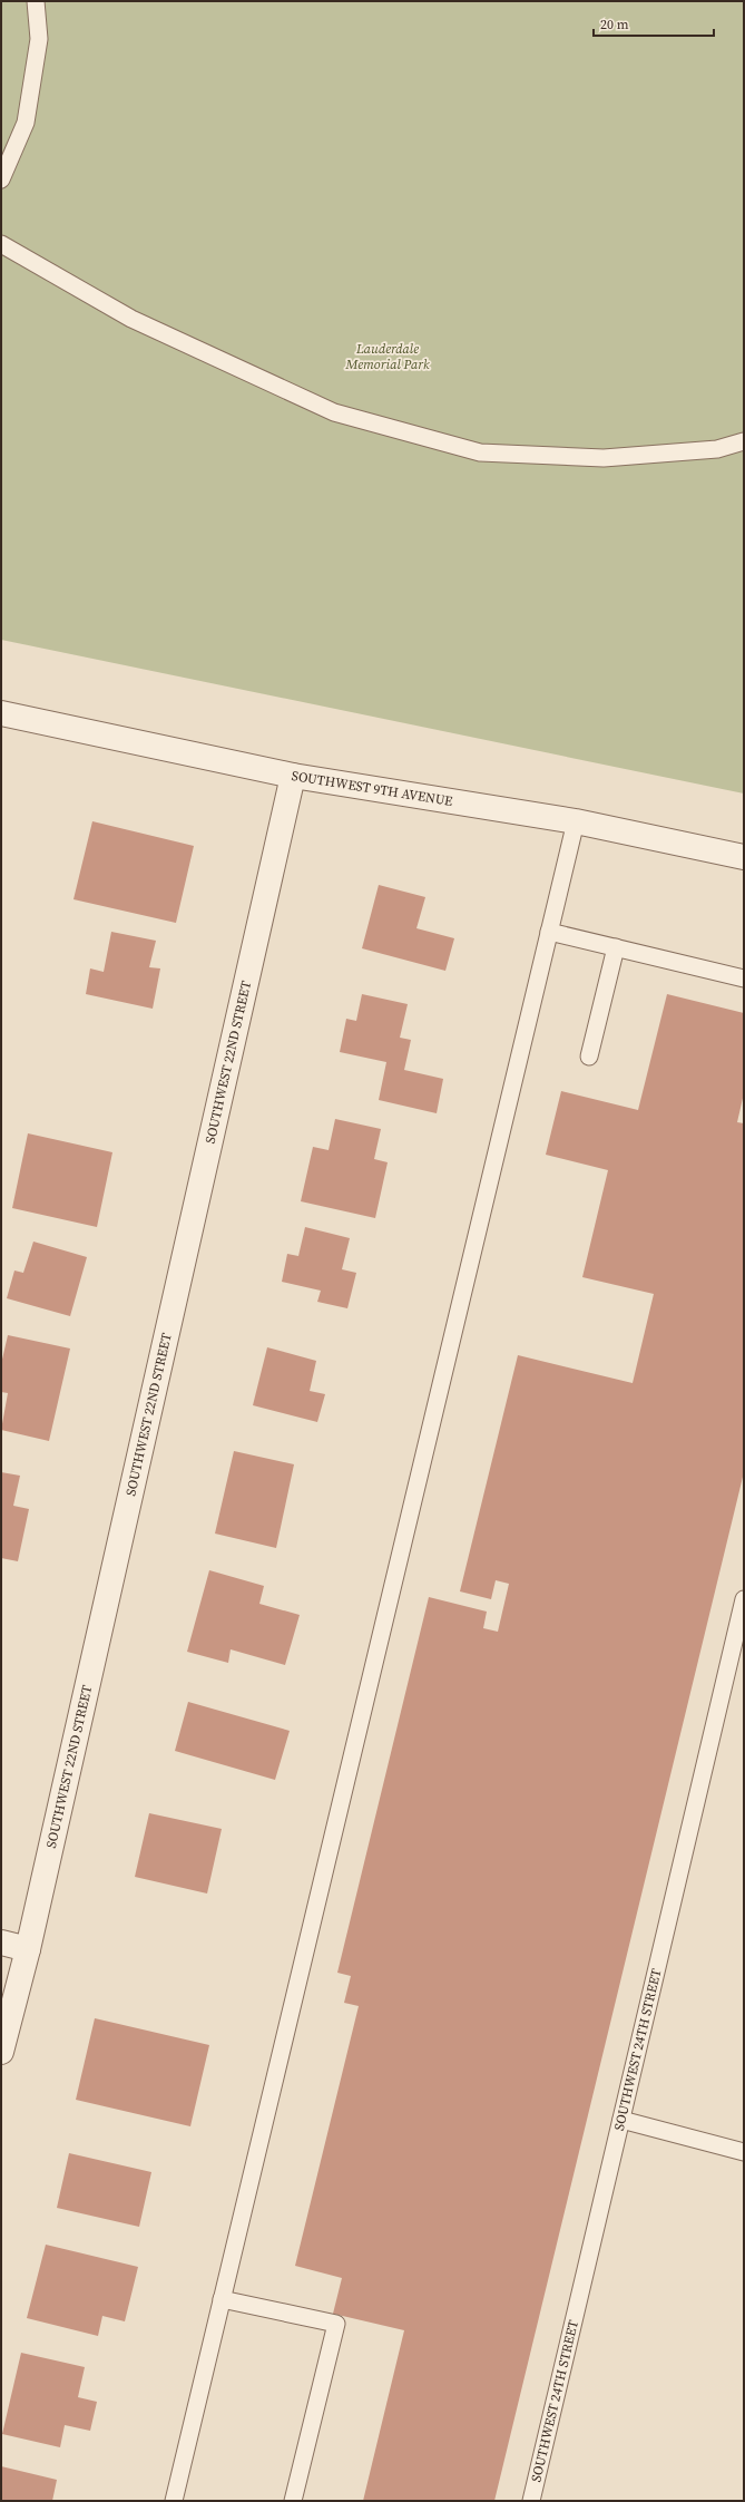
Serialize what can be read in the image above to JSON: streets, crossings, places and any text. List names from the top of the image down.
{
  "streets": {
    "street": ["SOUTHWEST 9TH AVENUE", "SOUTHWEST 22ND STREET"],
    "lane": ["SOUTHWEST 24TH STREET"]
  },
  "crossings": [
    ["SOUTHWEST 9TH AVENUE", "SOUTHWEST 22ND STREET"]
  ],
  "parks": ["Lauderdale Memorial Park"],
  "scale_bar": "20 m"
}
